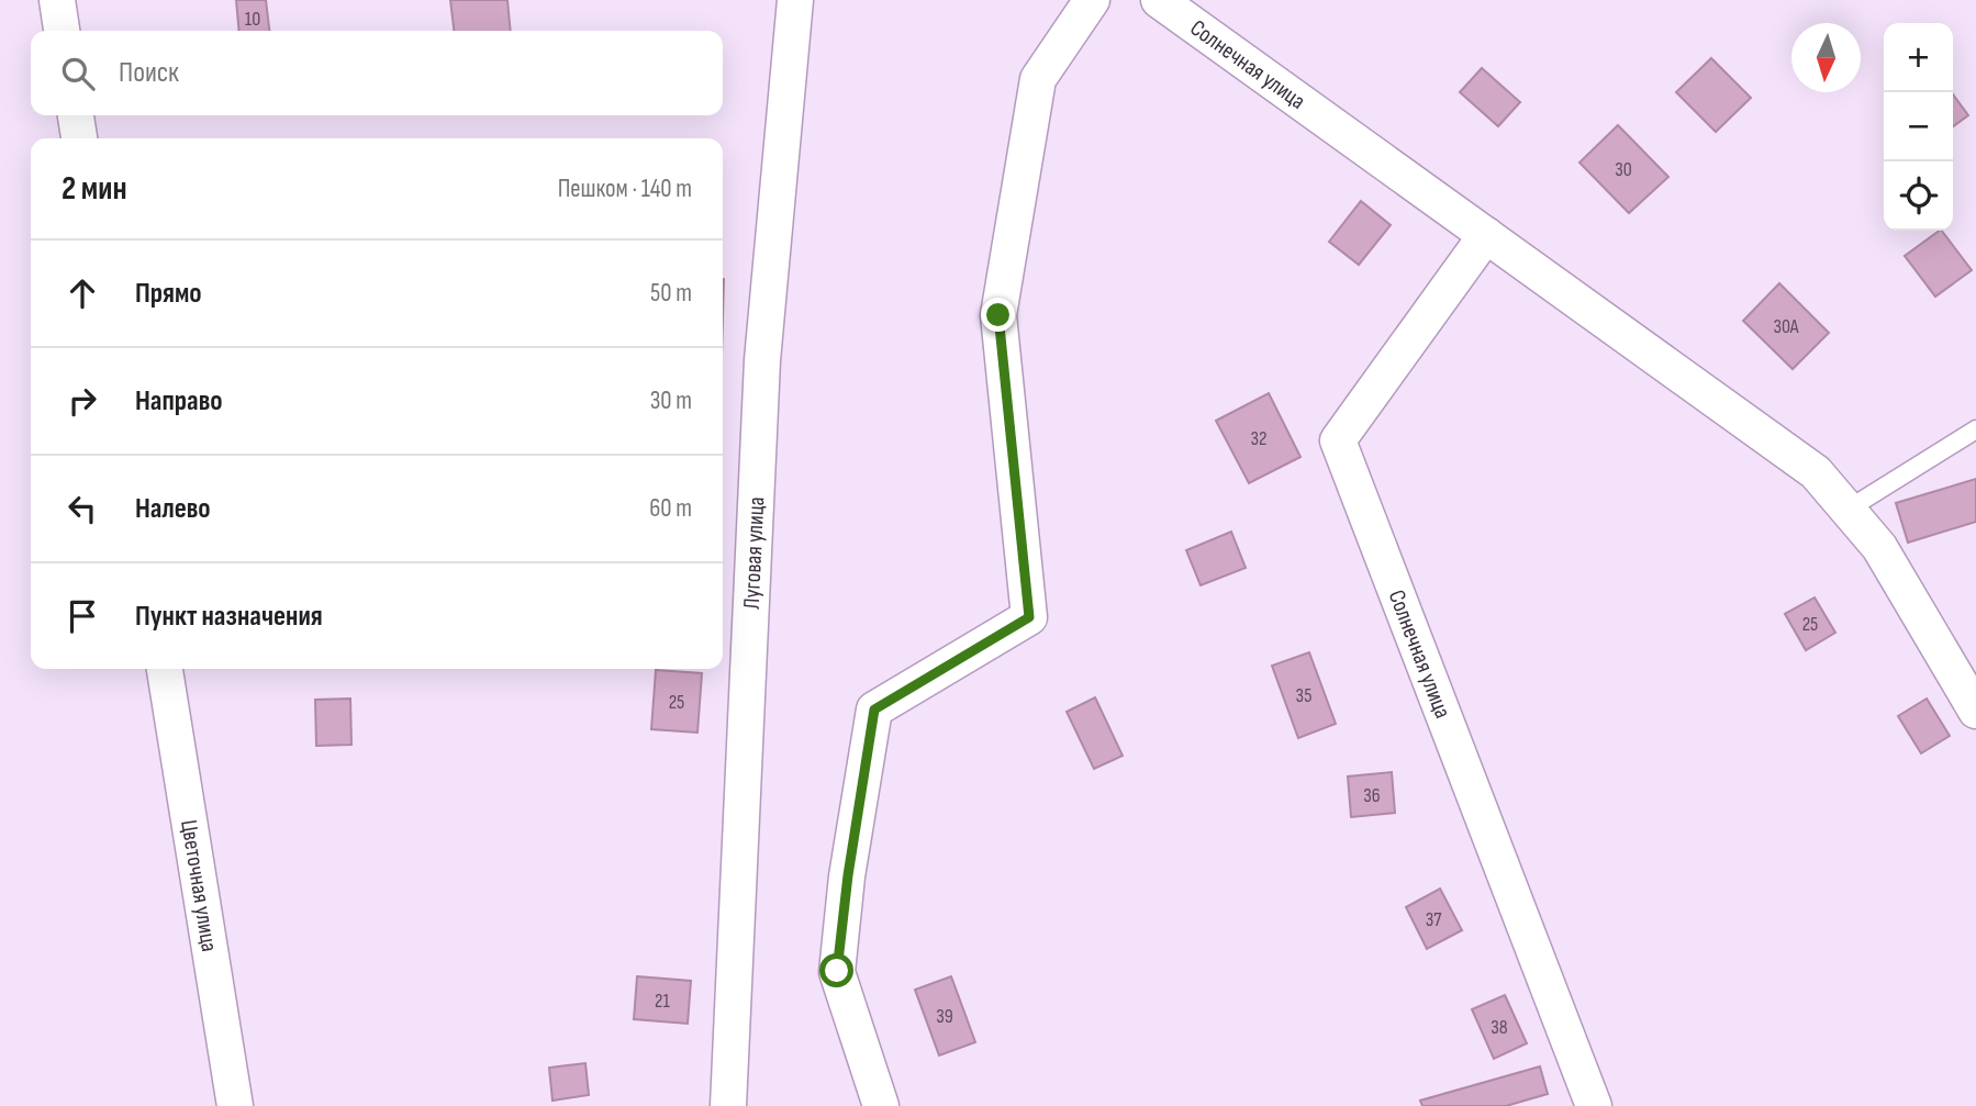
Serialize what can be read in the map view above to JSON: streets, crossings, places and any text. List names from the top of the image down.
{
  "streets": {
    "street": ["Солнечная улица", "Луговая улица", "Цветочная улица"]
  },
  "house_numbers": [
    "10",
    "30",
    "30А",
    "32",
    "25",
    "35",
    "25",
    "36",
    "37",
    "21",
    "39",
    "38"
  ],
  "north": "bottom",
  "page": {
    "map_buttons": ["+", "−"],
    "search": "Поиск",
    "heading": ["2 мин", "Пешком · 140 m"],
    "list": [
      ["Прямо", "50 m"],
      ["Направо", "30 m"],
      ["Налево", "60 m"],
      "Пункт назначения"
    ]
  }
}
